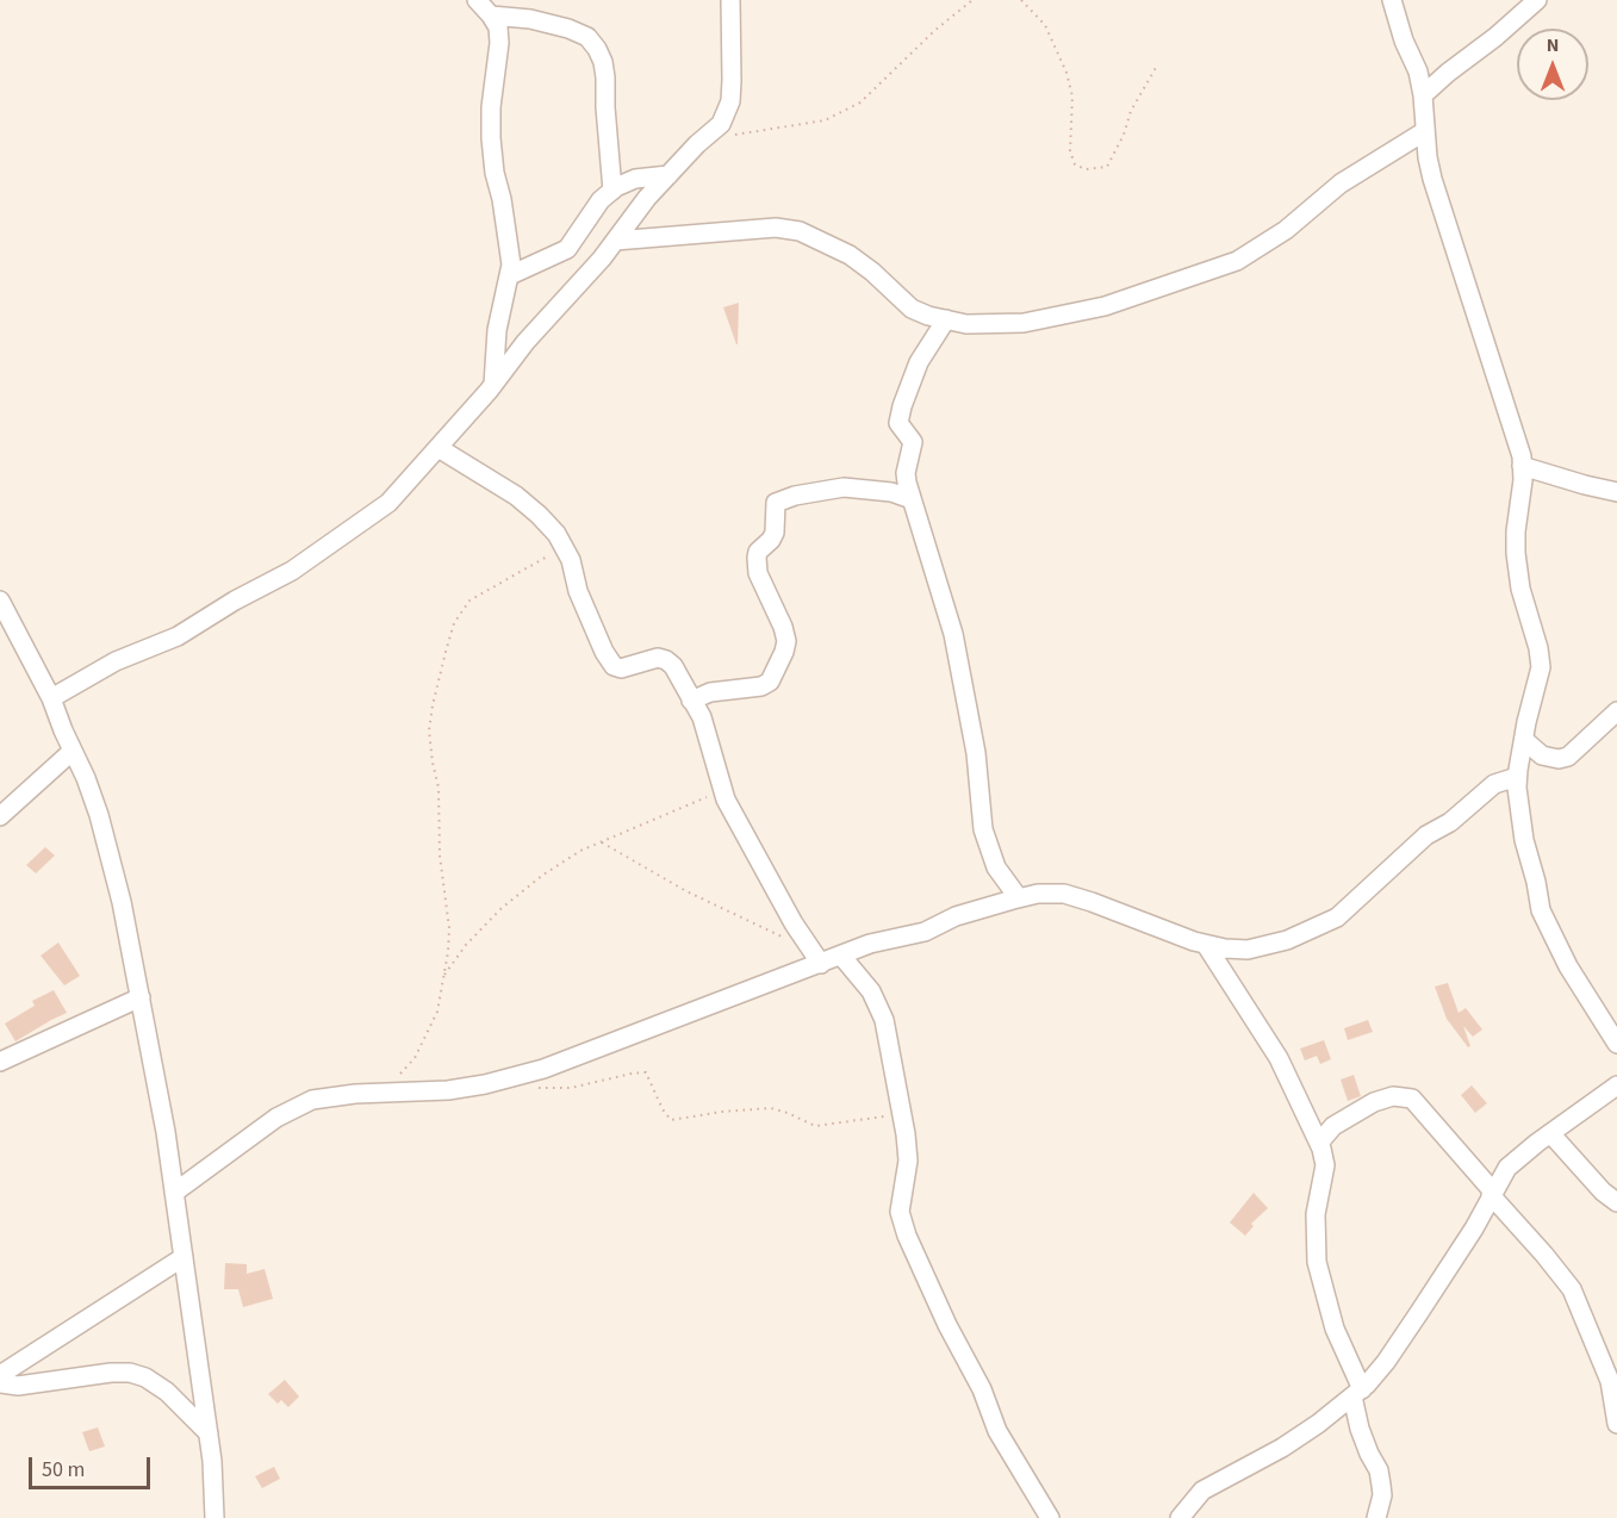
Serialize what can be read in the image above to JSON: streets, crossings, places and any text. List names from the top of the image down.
{
  "scale_bar": "50 m",
  "north": "top"
}
